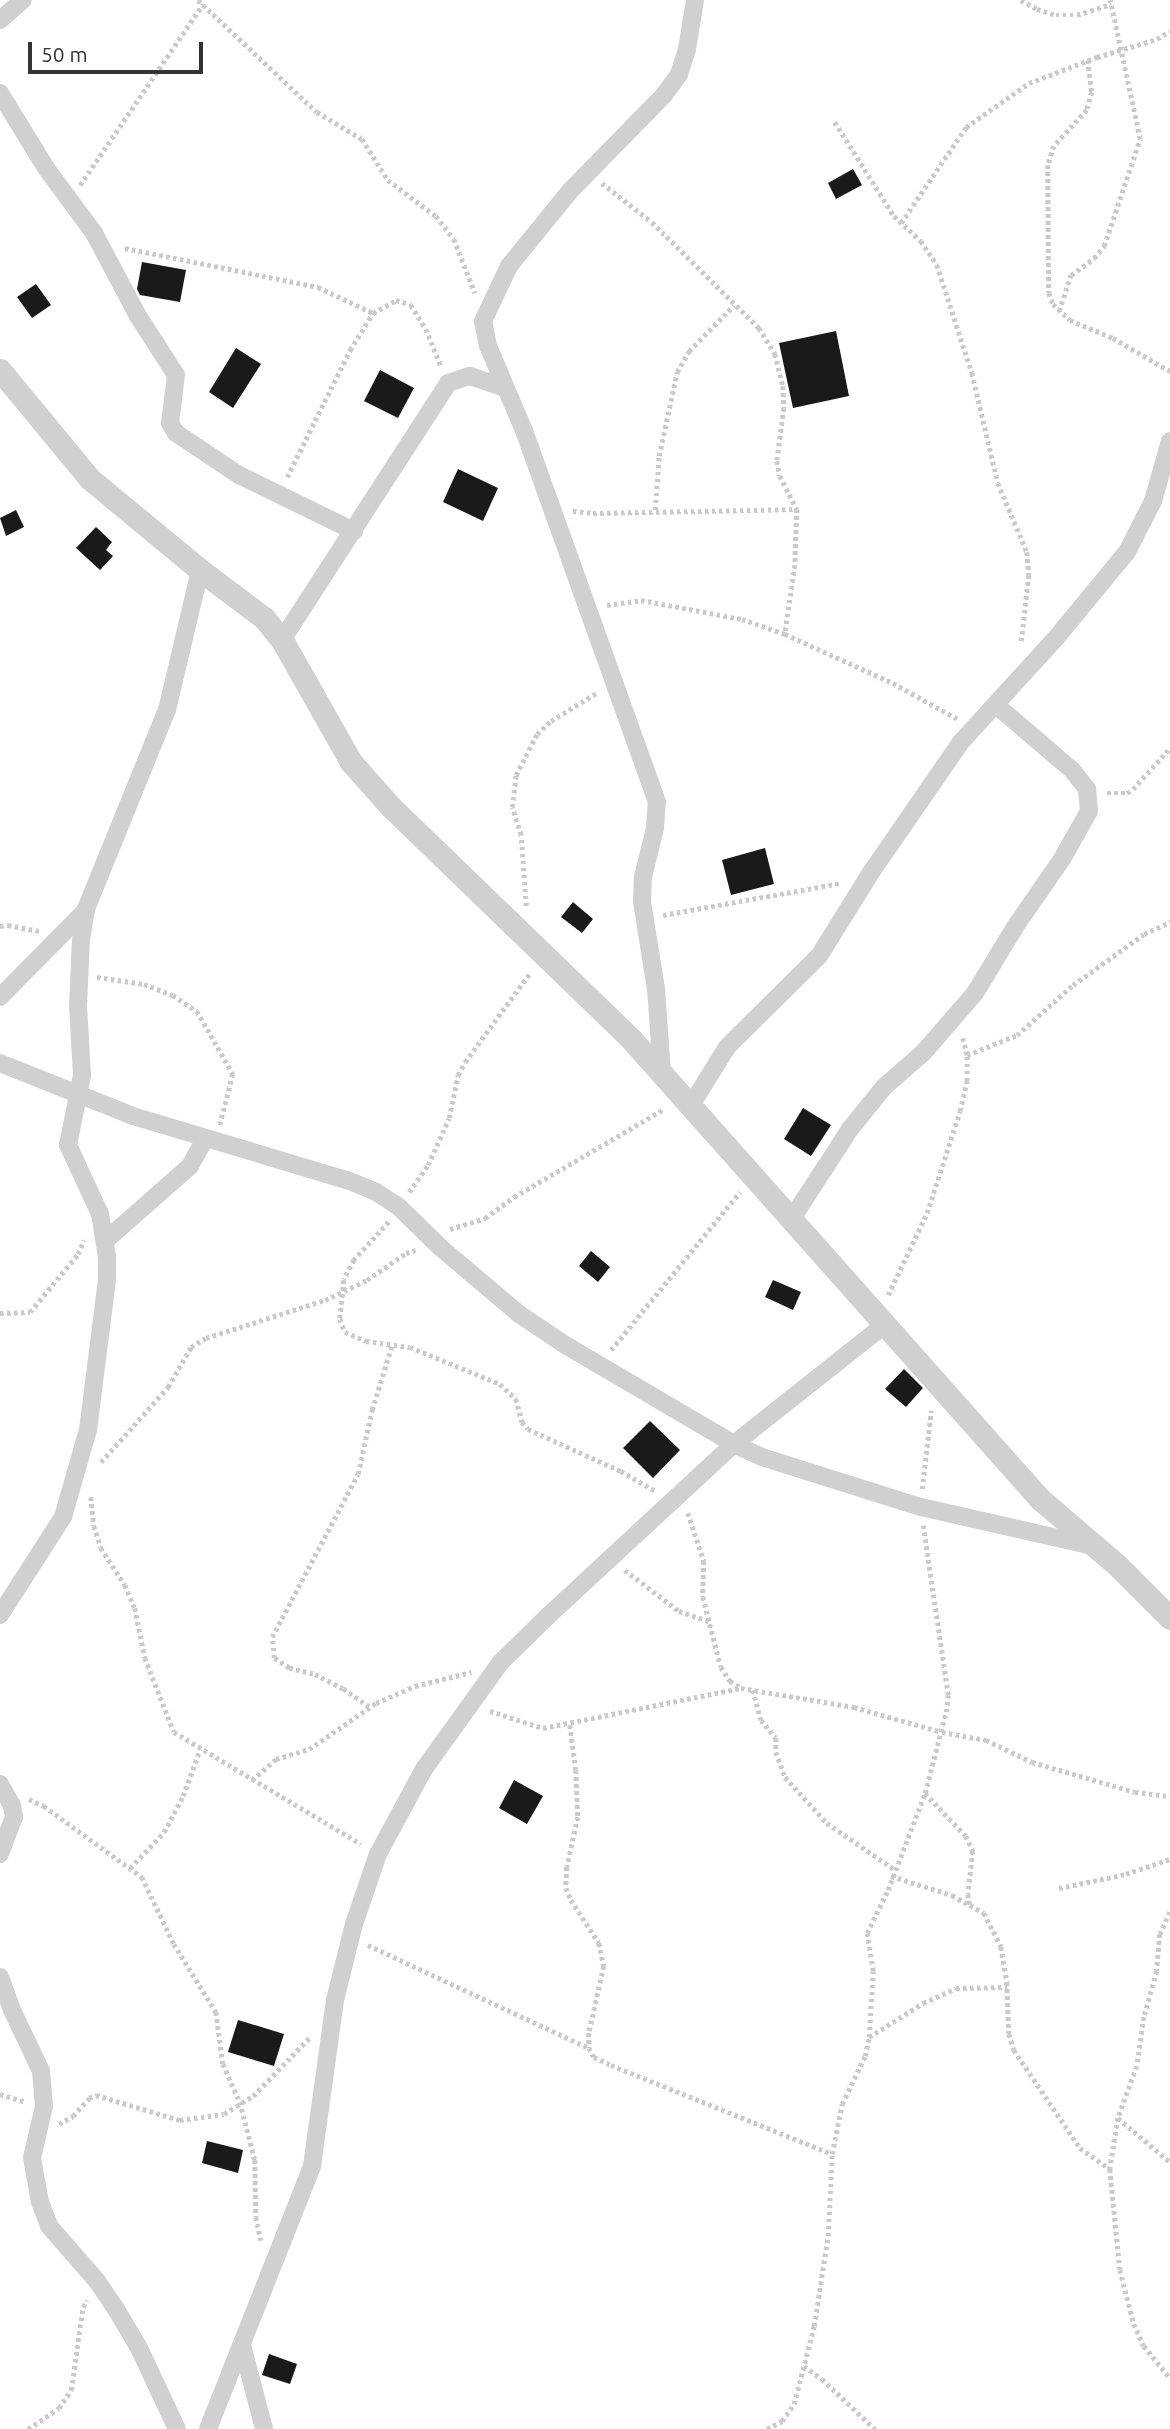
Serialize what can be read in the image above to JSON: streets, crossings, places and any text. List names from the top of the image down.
{
  "scale_bar": "50 m"
}
